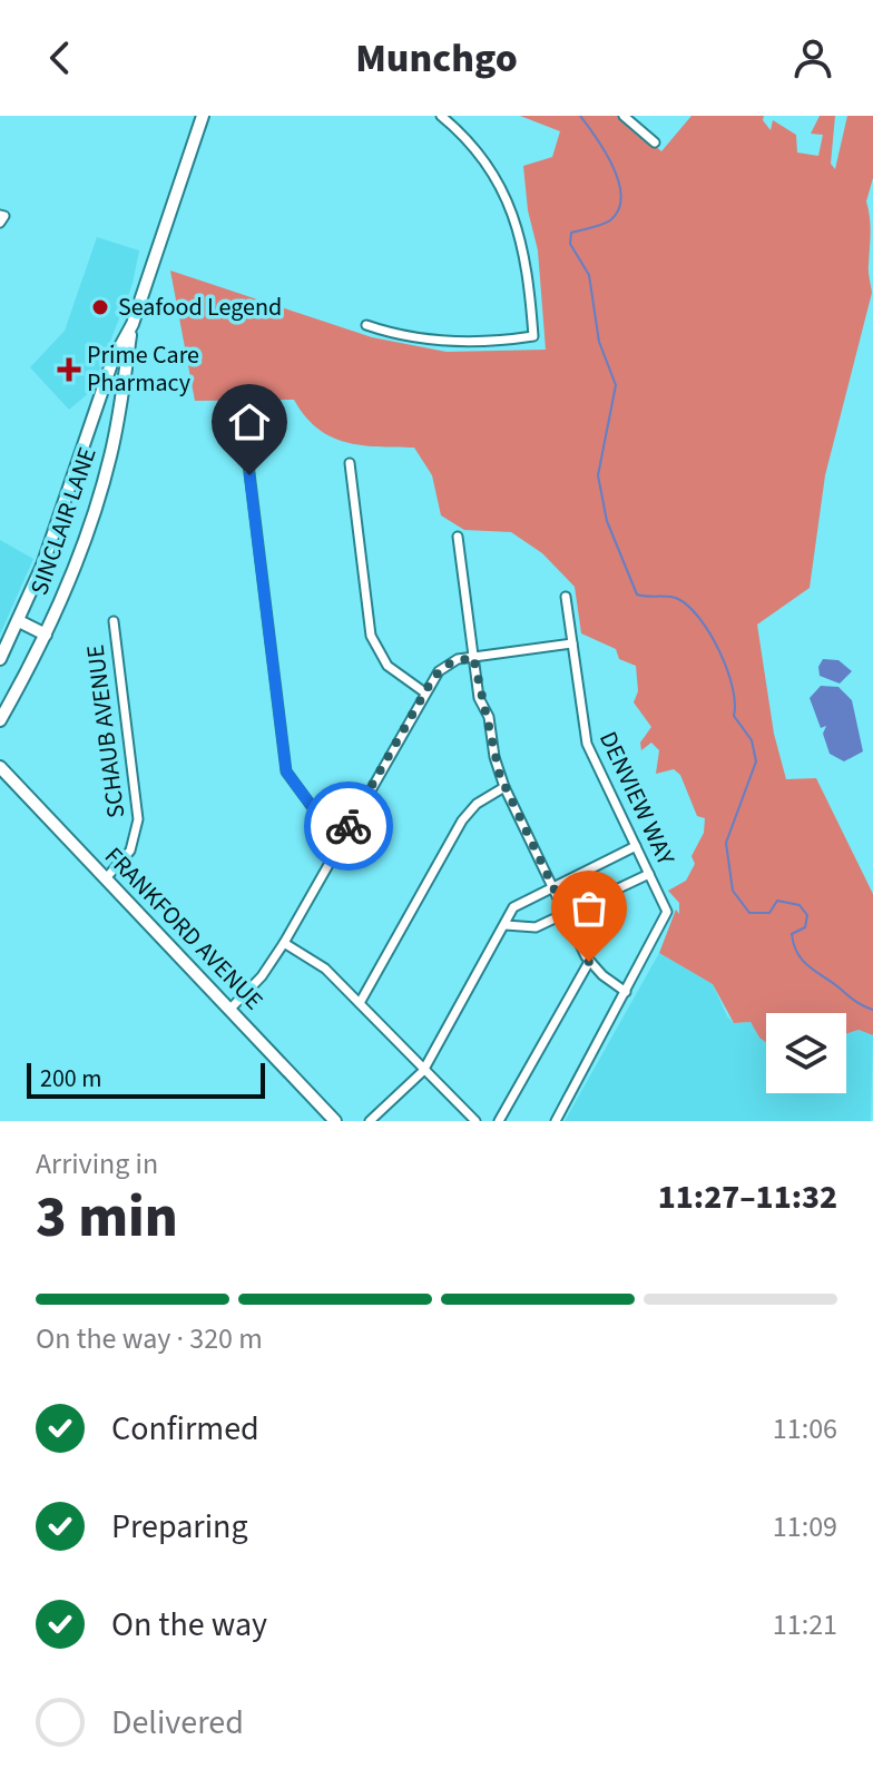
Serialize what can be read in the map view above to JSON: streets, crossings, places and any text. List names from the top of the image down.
{
  "streets": {
    "street": [
      "SINCLAIR LANE",
      "SCHAUB AVENUE",
      "DENVIEW WAY",
      "FRANKFORD AVENUE"
    ]
  },
  "crossings": [
    ["SCHAUB AVENUE", "FRANKFORD AVENUE"]
  ],
  "places": {
    "other": ["Seafood Legend"],
    "health": ["Prime Care Pharmacy"]
  },
  "scale_bar": "200 m",
  "page": {
    "header": "Munchgo",
    "scale": "200 m",
    "heading": ["3 min", "Arriving in", "11:27–11:32"],
    "bar": "On the way · 320 m",
    "list": [
      ["Confirmed", "11:06"],
      ["Preparing", "11:09"],
      ["On the way", "11:21"],
      "Delivered"
    ]
  }
}
